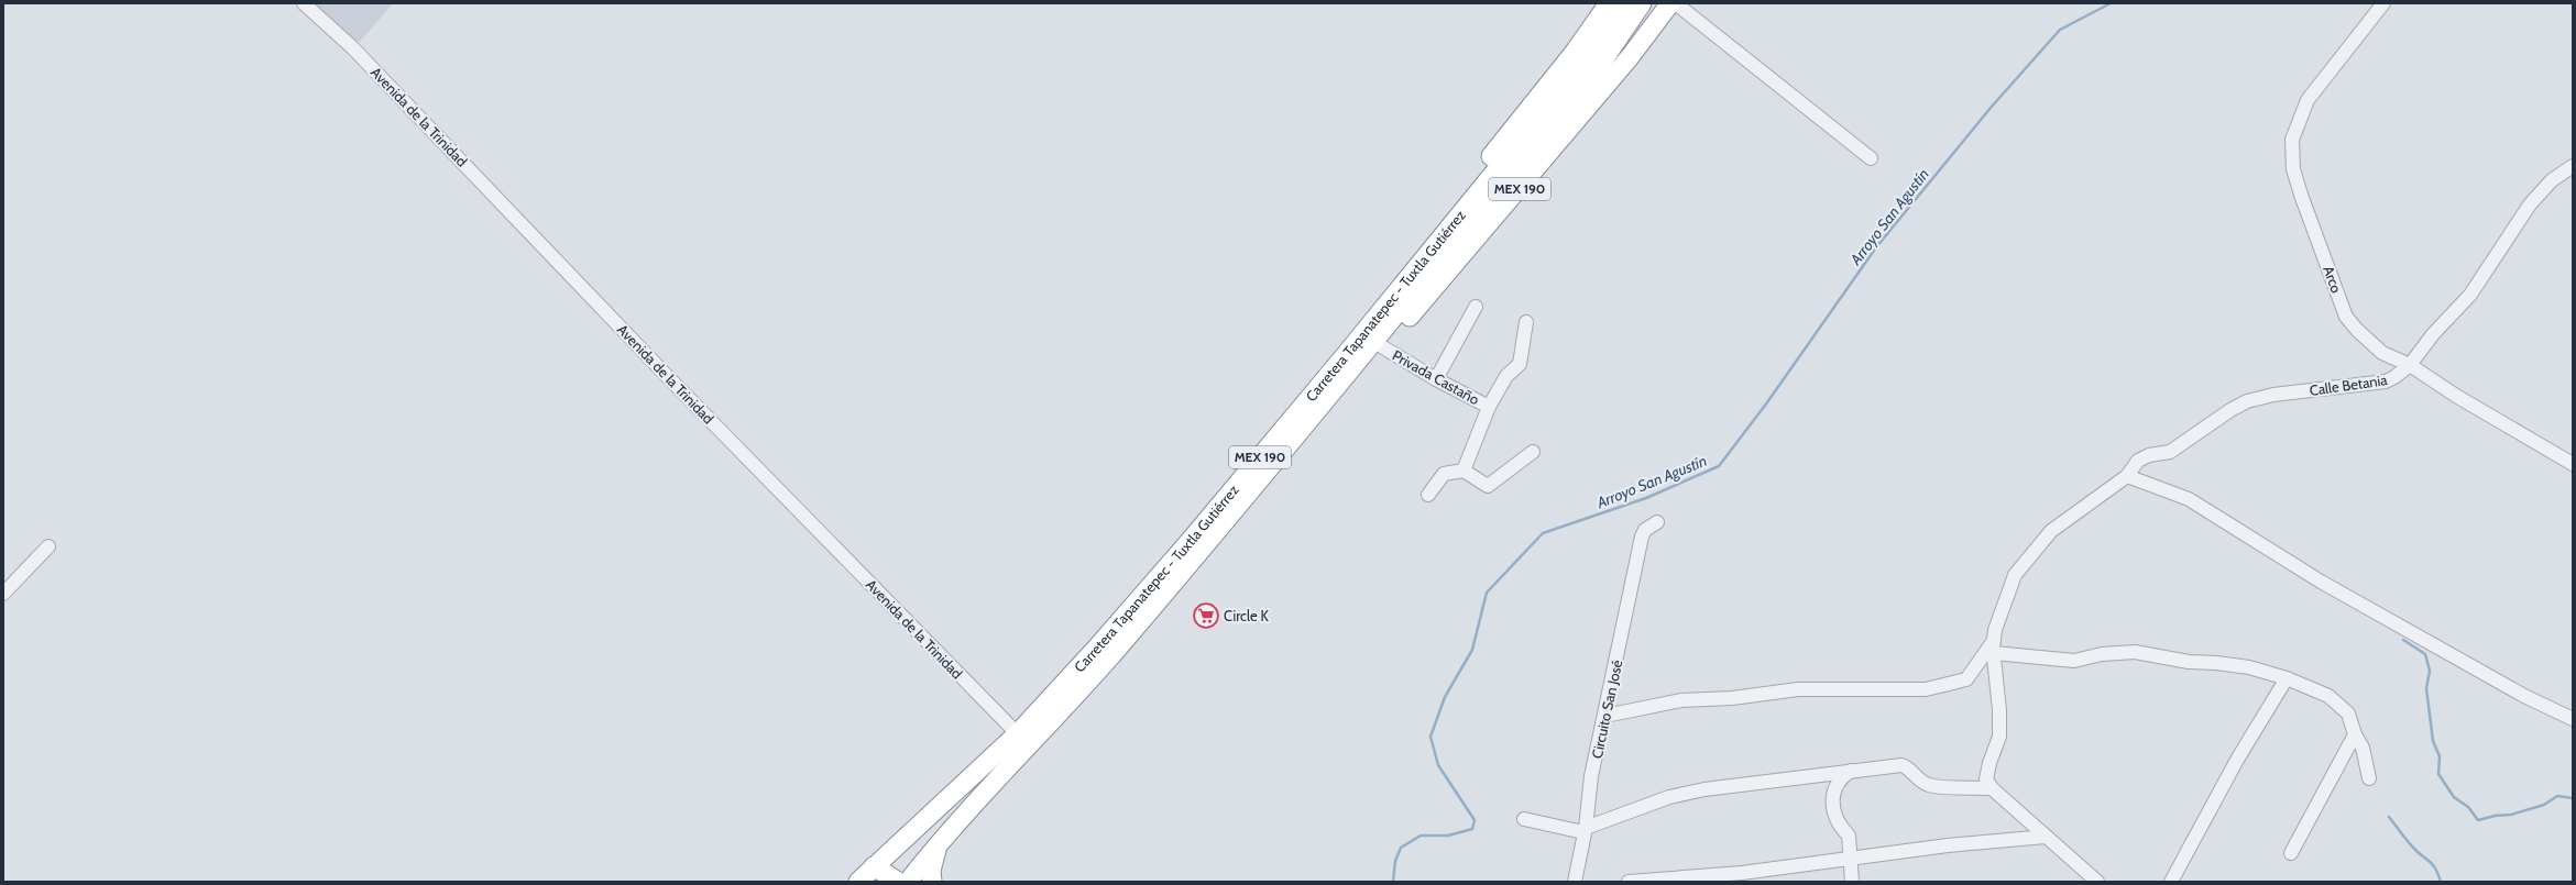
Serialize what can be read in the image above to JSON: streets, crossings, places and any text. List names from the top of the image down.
{
  "streets": {
    "highway": ["MEX 190", "Carretera Tapanatepec - Tuxtla Gutiérrez"],
    "street": [
      "Avenida de la Trinidad",
      "Arco",
      "Privada Castaño",
      "Calle Betania",
      "Circuito San José"
    ]
  },
  "crossings": [
    ["Avenida de la Trinidad", "Carretera Tapanatepec - Tuxtla Gutiérrez"],
    ["MEX 190", "Carretera Tapanatepec - Tuxtla Gutiérrez"],
    ["MEX 190", "Privada Castaño"],
    ["Arco", "Calle Betania"]
  ],
  "water": ["Arroyo San Agustín"],
  "places": {
    "supermarket": ["Circle K"]
  }
}
